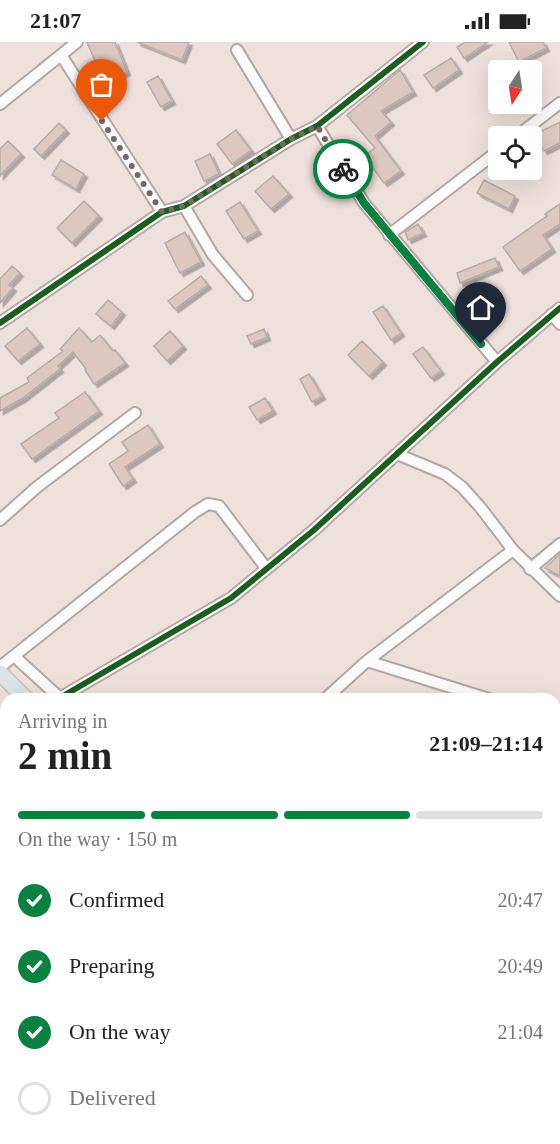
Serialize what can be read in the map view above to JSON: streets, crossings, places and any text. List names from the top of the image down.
{
  "north": "bottom",
  "page": {
    "status": "21:07",
    "heading": ["2 min", "Arriving in", "21:09–21:14"],
    "bar": "On the way · 150 m",
    "list": [
      ["Confirmed", "20:47"],
      ["Preparing", "20:49"],
      ["On the way", "21:04"],
      "Delivered"
    ]
  }
}
